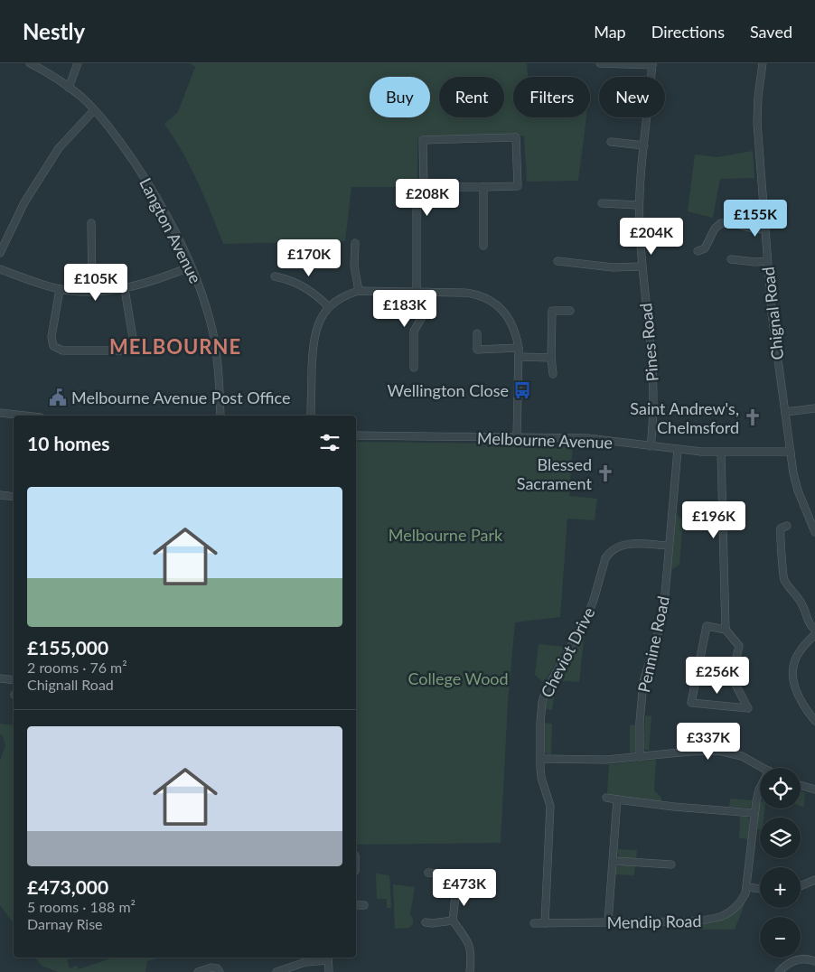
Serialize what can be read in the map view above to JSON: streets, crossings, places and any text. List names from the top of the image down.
{
  "streets": {
    "street": [
      "Langton Avenue",
      "Chignal Road",
      "Pines Road",
      "Melbourne Avenue",
      "Pennine Road",
      "Cheviot Drive",
      "Mendip Road"
    ]
  },
  "crossings": [
    ["Chignal Road", "Melbourne Avenue"],
    ["Pines Road", "Melbourne Avenue"],
    ["Melbourne Avenue", "Pennine Road"],
    ["Pennine Road", "Cheviot Drive"],
    ["Cheviot Drive", "Mendip Road"]
  ],
  "districts": ["MELBOURNE"],
  "parks": ["Melbourne Park", "College Wood"],
  "places": {
    "bus stop": ["Wellington Close"],
    "public building": ["Melbourne Avenue Post Office"],
    "church": ["Saint Andrew's, Chelmsford", "Blessed Sacrament"]
  },
  "page": {
    "header": "Nestly",
    "nav": ["Map", "Directions", "Saved"],
    "chip": [
      "Buy",
      "Rent",
      "Filters",
      "New"
    ],
    "price": [
      "£208K",
      "£155K",
      "£204K",
      "£170K",
      "£105K",
      "£183K",
      "£196K",
      "£256K",
      "£337K",
      "£473K"
    ],
    "heading": "10 homes",
    "list": [
      {
        "name": "£155,000",
        "note": "2 rooms · 76 m² · Chignall Road"
      },
      {
        "name": "£473,000",
        "note": "5 rooms · 188 m² · Darnay Rise"
      }
    ],
    "map_buttons": ["+", "−"]
  }
}
